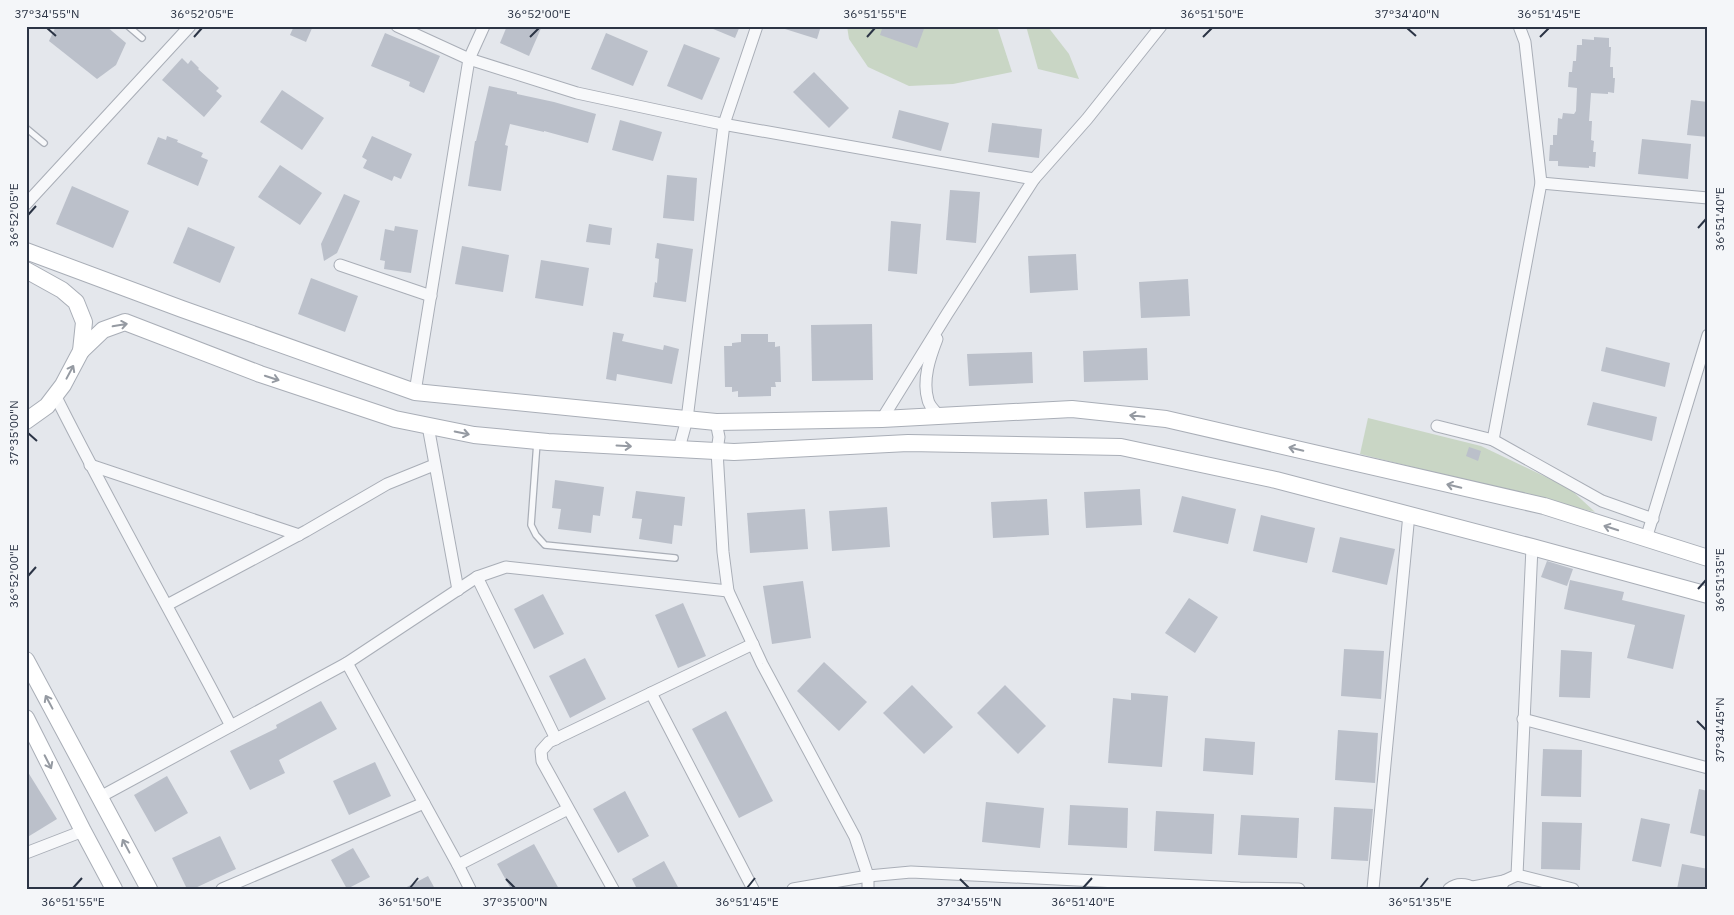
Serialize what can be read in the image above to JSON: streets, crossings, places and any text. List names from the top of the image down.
{
  "coordinates": [
    "37°34'55\"N",
    "36°52'05\"E",
    "36°52'00\"E",
    "36°51'55\"E",
    "36°51'50\"E",
    "37°34'40\"N",
    "36°51'45\"E",
    "36°51'40\"E",
    "37°35'00\"N",
    "36°51'35\"E",
    "37°34'45\"N"
  ]
}
